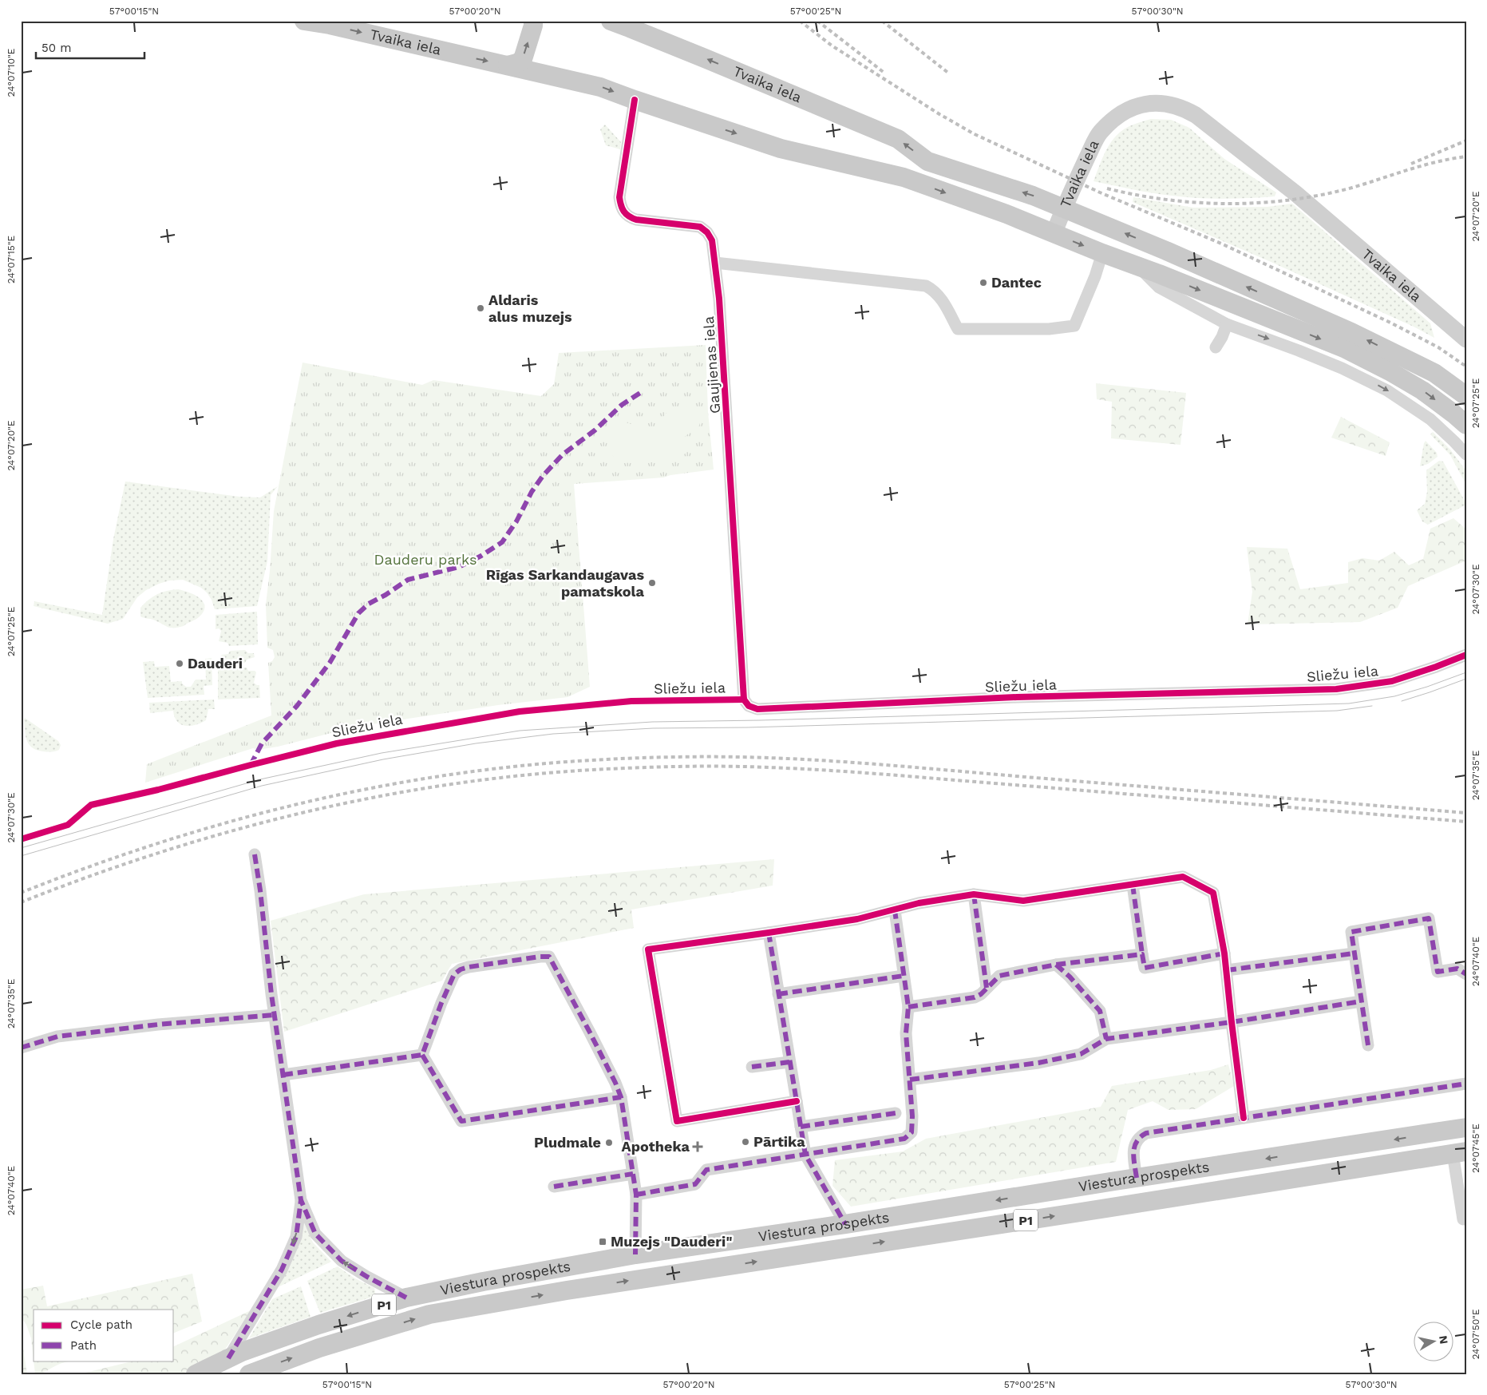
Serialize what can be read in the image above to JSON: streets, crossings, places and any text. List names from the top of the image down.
{
  "streets": {
    "main road": ["Tvaika iela", "Viestura prospekts", "P1"],
    "street": ["Gaujienas iela", "Sliežu iela"]
  },
  "crossings": [
    ["Tvaika iela", "Gaujienas iela"],
    ["Gaujienas iela", "Sliežu iela"]
  ],
  "parks": ["Dauderu parks"],
  "places": {
    "other": [
      "Dantec",
      "Aldaris alus muzejs",
      "Rīgas Sarkandaugavas pamatskola",
      "Dauderi",
      "Pārtika",
      "Pludmale"
    ],
    "health": ["Apotheka"],
    "transit": ["Muzejs \"Dauderi\""]
  },
  "legend": ["Cycle path", "Path"],
  "scale_bar": "50 m",
  "north": "right",
  "coordinates": [
    "57°00'15\"N",
    "57°00'20\"N",
    "57°00'25\"N",
    "57°00'30\"N",
    "24°07'10\"E",
    "24°07'20\"E",
    "24°07'15\"E",
    "24°07'25\"E",
    "24°07'30\"E",
    "24°07'35\"E",
    "24°07'40\"E",
    "24°07'45\"E",
    "24°07'50\"E"
  ]
}
